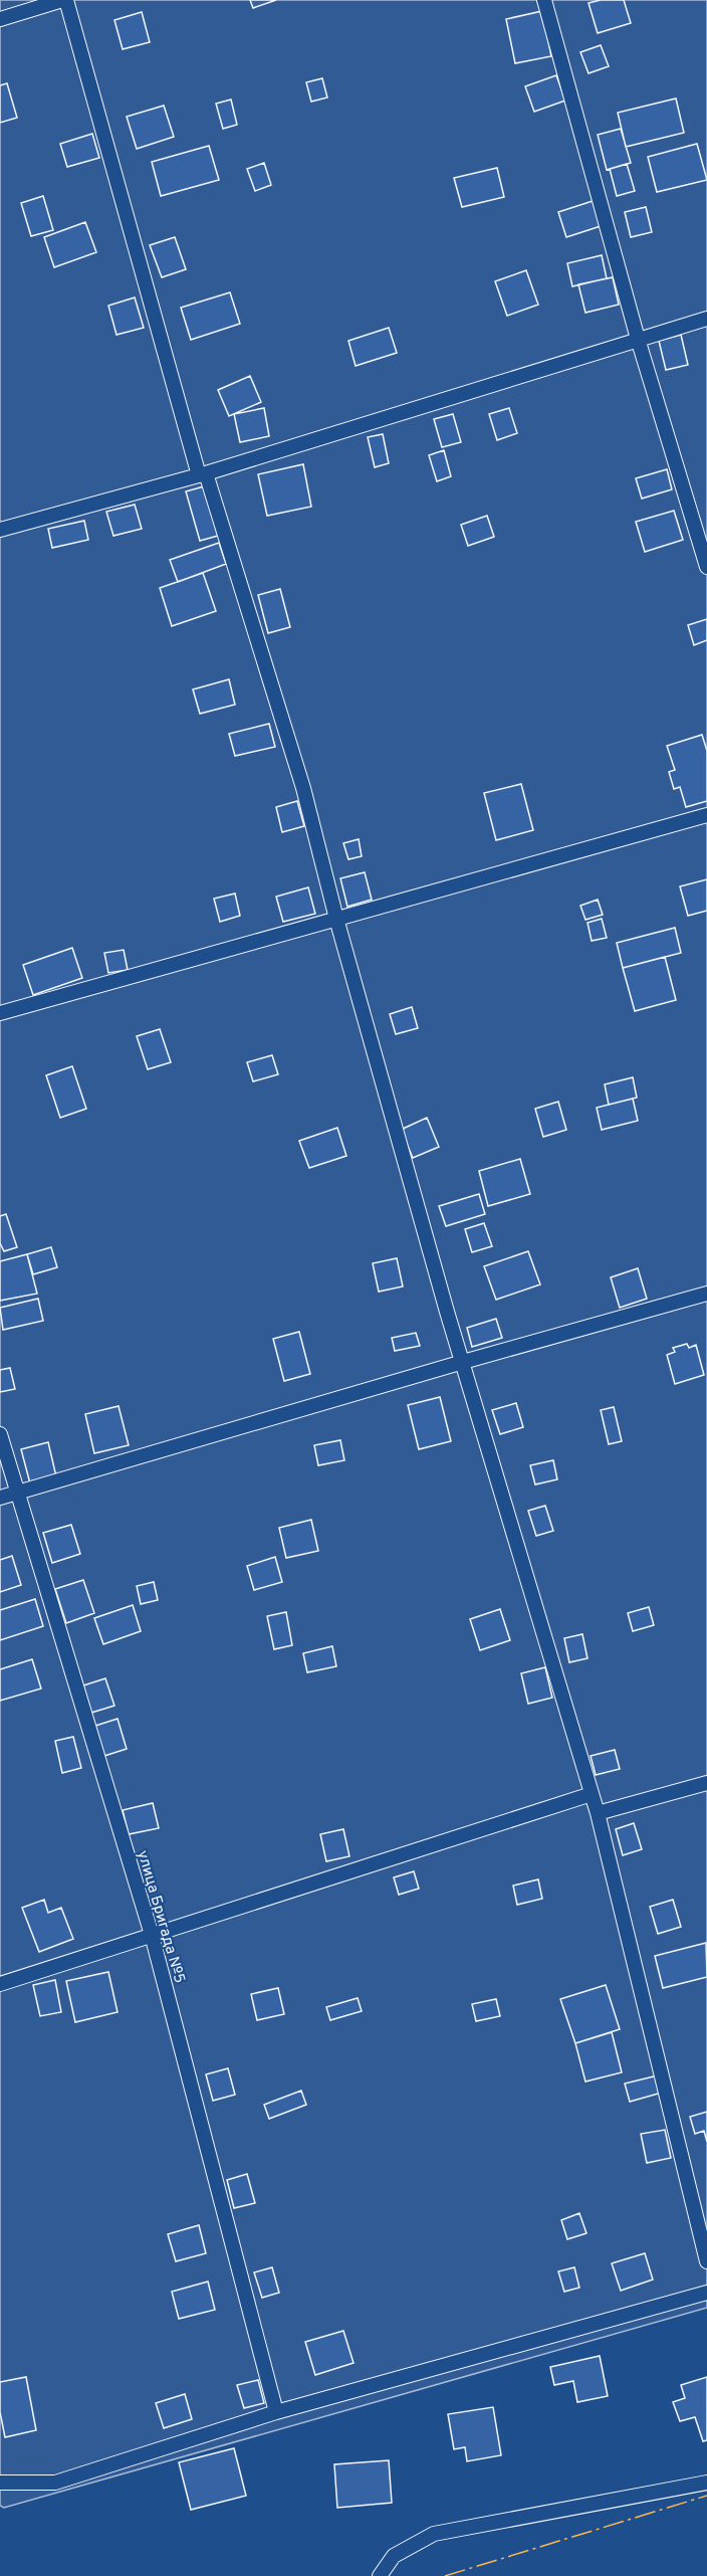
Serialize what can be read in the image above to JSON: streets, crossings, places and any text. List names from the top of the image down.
{
  "streets": {
    "lane": ["улица Бригада №5"]
  }
}
